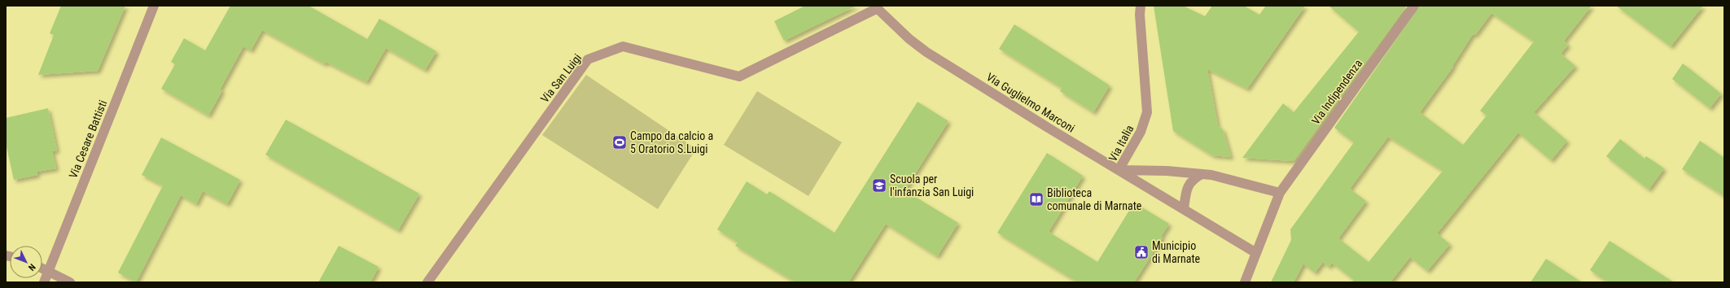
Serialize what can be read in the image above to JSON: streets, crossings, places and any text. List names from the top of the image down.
{
  "streets": {
    "street": [
      "Via San Luigi",
      "Via Indipendenza",
      "Via Guglielmo Marconi",
      "Via Cesare Battisti",
      "Via Italia"
    ]
  },
  "crossings": [
    ["Via San Luigi", "Via Guglielmo Marconi"],
    ["Via Indipendenza", "Via Guglielmo Marconi"],
    ["Via Indipendenza", "Via Italia"],
    ["Via Guglielmo Marconi", "Via Italia"]
  ],
  "places": {
    "sports": ["Campo da calcio a 5 Oratorio S.Luigi"],
    "school or university": ["Scuola per l'infanzia San Luigi"],
    "library": ["Biblioteca comunale di Marnate"],
    "public building": ["Municipio di Marnate"]
  },
  "north": "bottom right"
}
